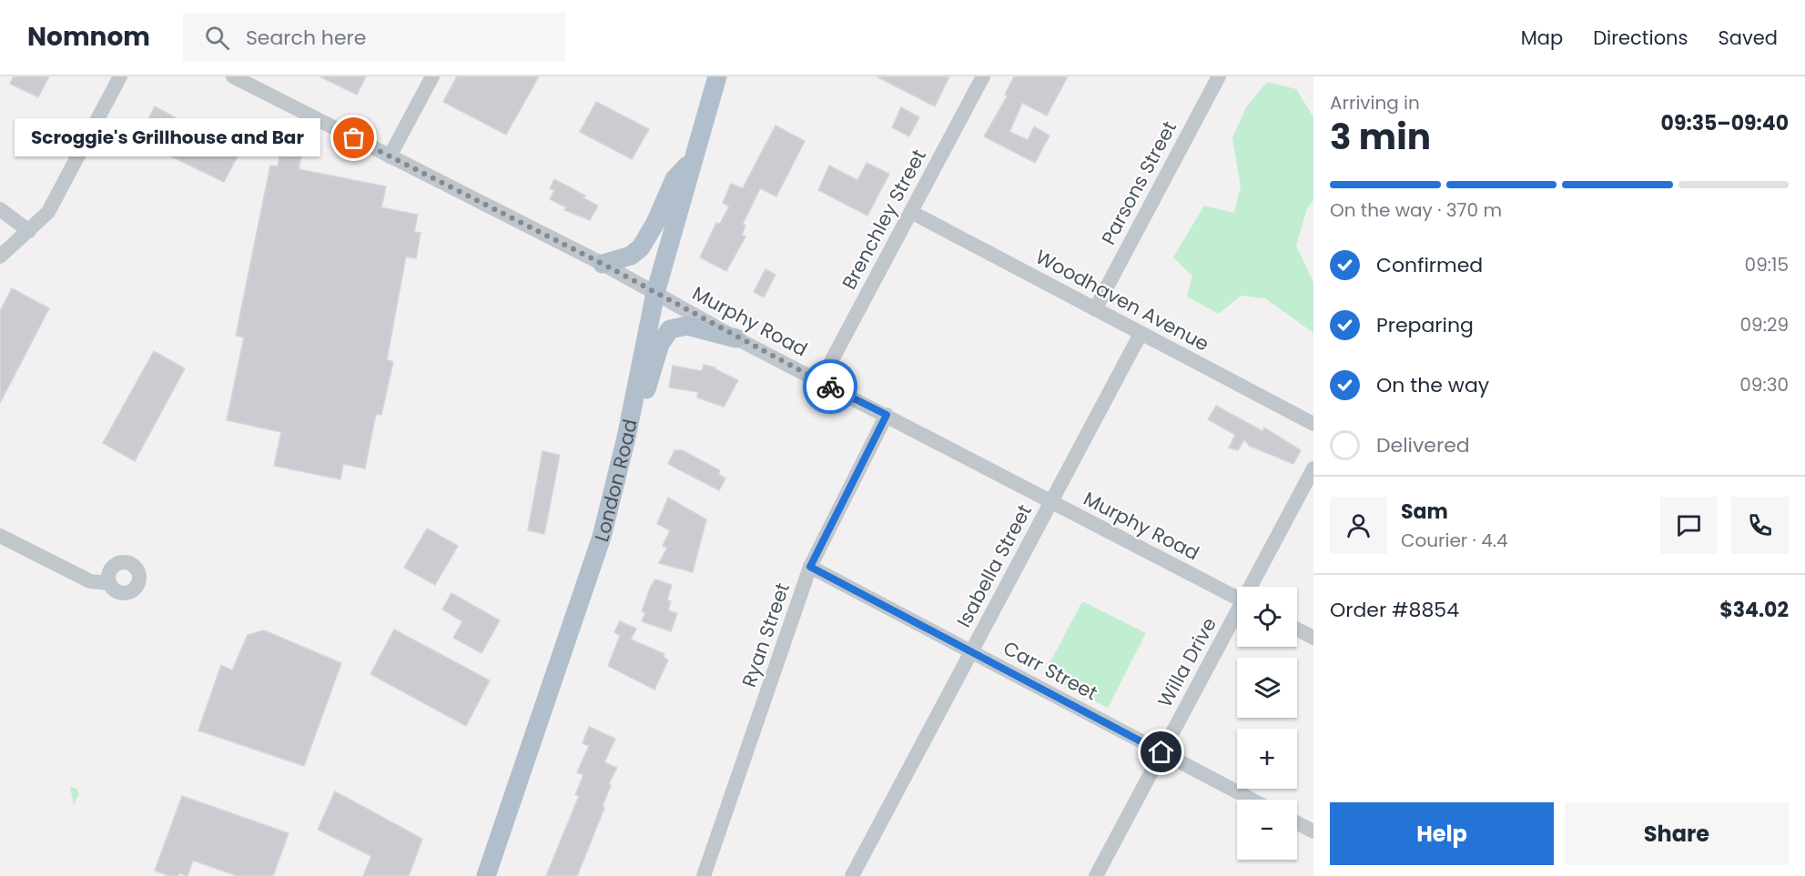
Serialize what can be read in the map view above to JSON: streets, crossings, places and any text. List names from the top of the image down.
{
  "streets": {
    "main road": ["London Road"],
    "street": [
      "Parsons Street",
      "Brenchley Street",
      "Woodhaven Avenue",
      "Murphy Road",
      "Isabella Street",
      "Ryan Street",
      "Willa Drive",
      "Carr Street"
    ]
  },
  "crossings": [
    ["Parsons Street", "Woodhaven Avenue"],
    ["Brenchley Street", "Woodhaven Avenue"],
    ["Brenchley Street", "Murphy Road"],
    ["Woodhaven Avenue", "Isabella Street"],
    ["Murphy Road", "London Road"],
    ["Murphy Road", "Isabella Street"],
    ["Murphy Road", "Ryan Street"],
    ["Isabella Street", "Carr Street"],
    ["Ryan Street", "Carr Street"],
    ["Willa Drive", "Carr Street"]
  ],
  "places": ["Scroggie's Grillhouse and Bar"],
  "page": {
    "header": "Nomnom",
    "search": "Search here",
    "nav": ["Map", "Directions", "Saved"],
    "heading": ["3 min", "Arriving in", "09:35–09:40"],
    "panel": [
      "Sam",
      "Courier · 4.4",
      "Order #8854",
      "$34.02"
    ],
    "bubble": "Scroggie's Grillhouse and Bar",
    "bar": "On the way · 370 m",
    "list": [
      ["Confirmed", "09:15"],
      ["Preparing", "09:29"],
      ["On the way", "09:30"],
      "Delivered"
    ],
    "map_buttons": ["+", "−"],
    "buttons": ["Help", "Share"]
  }
}
